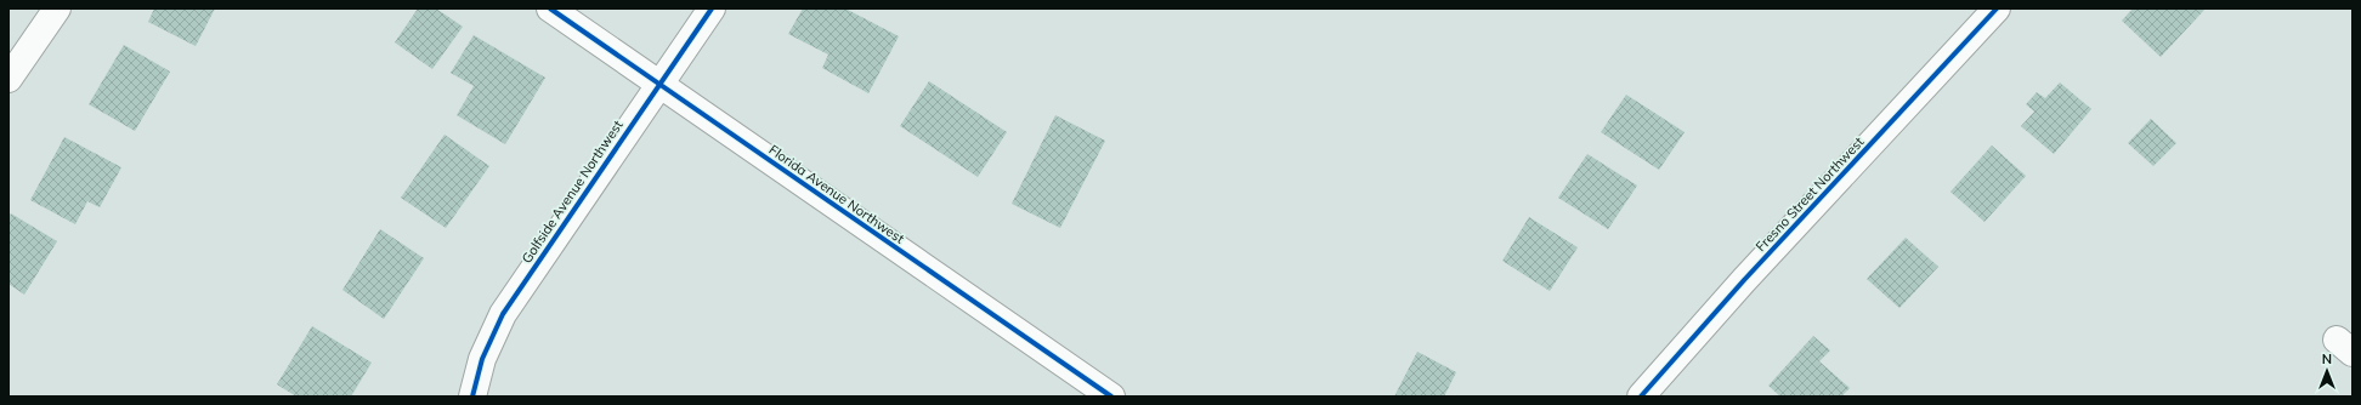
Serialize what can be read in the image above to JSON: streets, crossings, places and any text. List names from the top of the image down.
{
  "streets": {
    "street": ["Golfside Avenue Northwest", "Florida Avenue Northwest", "Fresno Street Northwest"]
  },
  "crossings": [
    ["Golfside Avenue Northwest", "Florida Avenue Northwest"]
  ],
  "north": "top"
}
